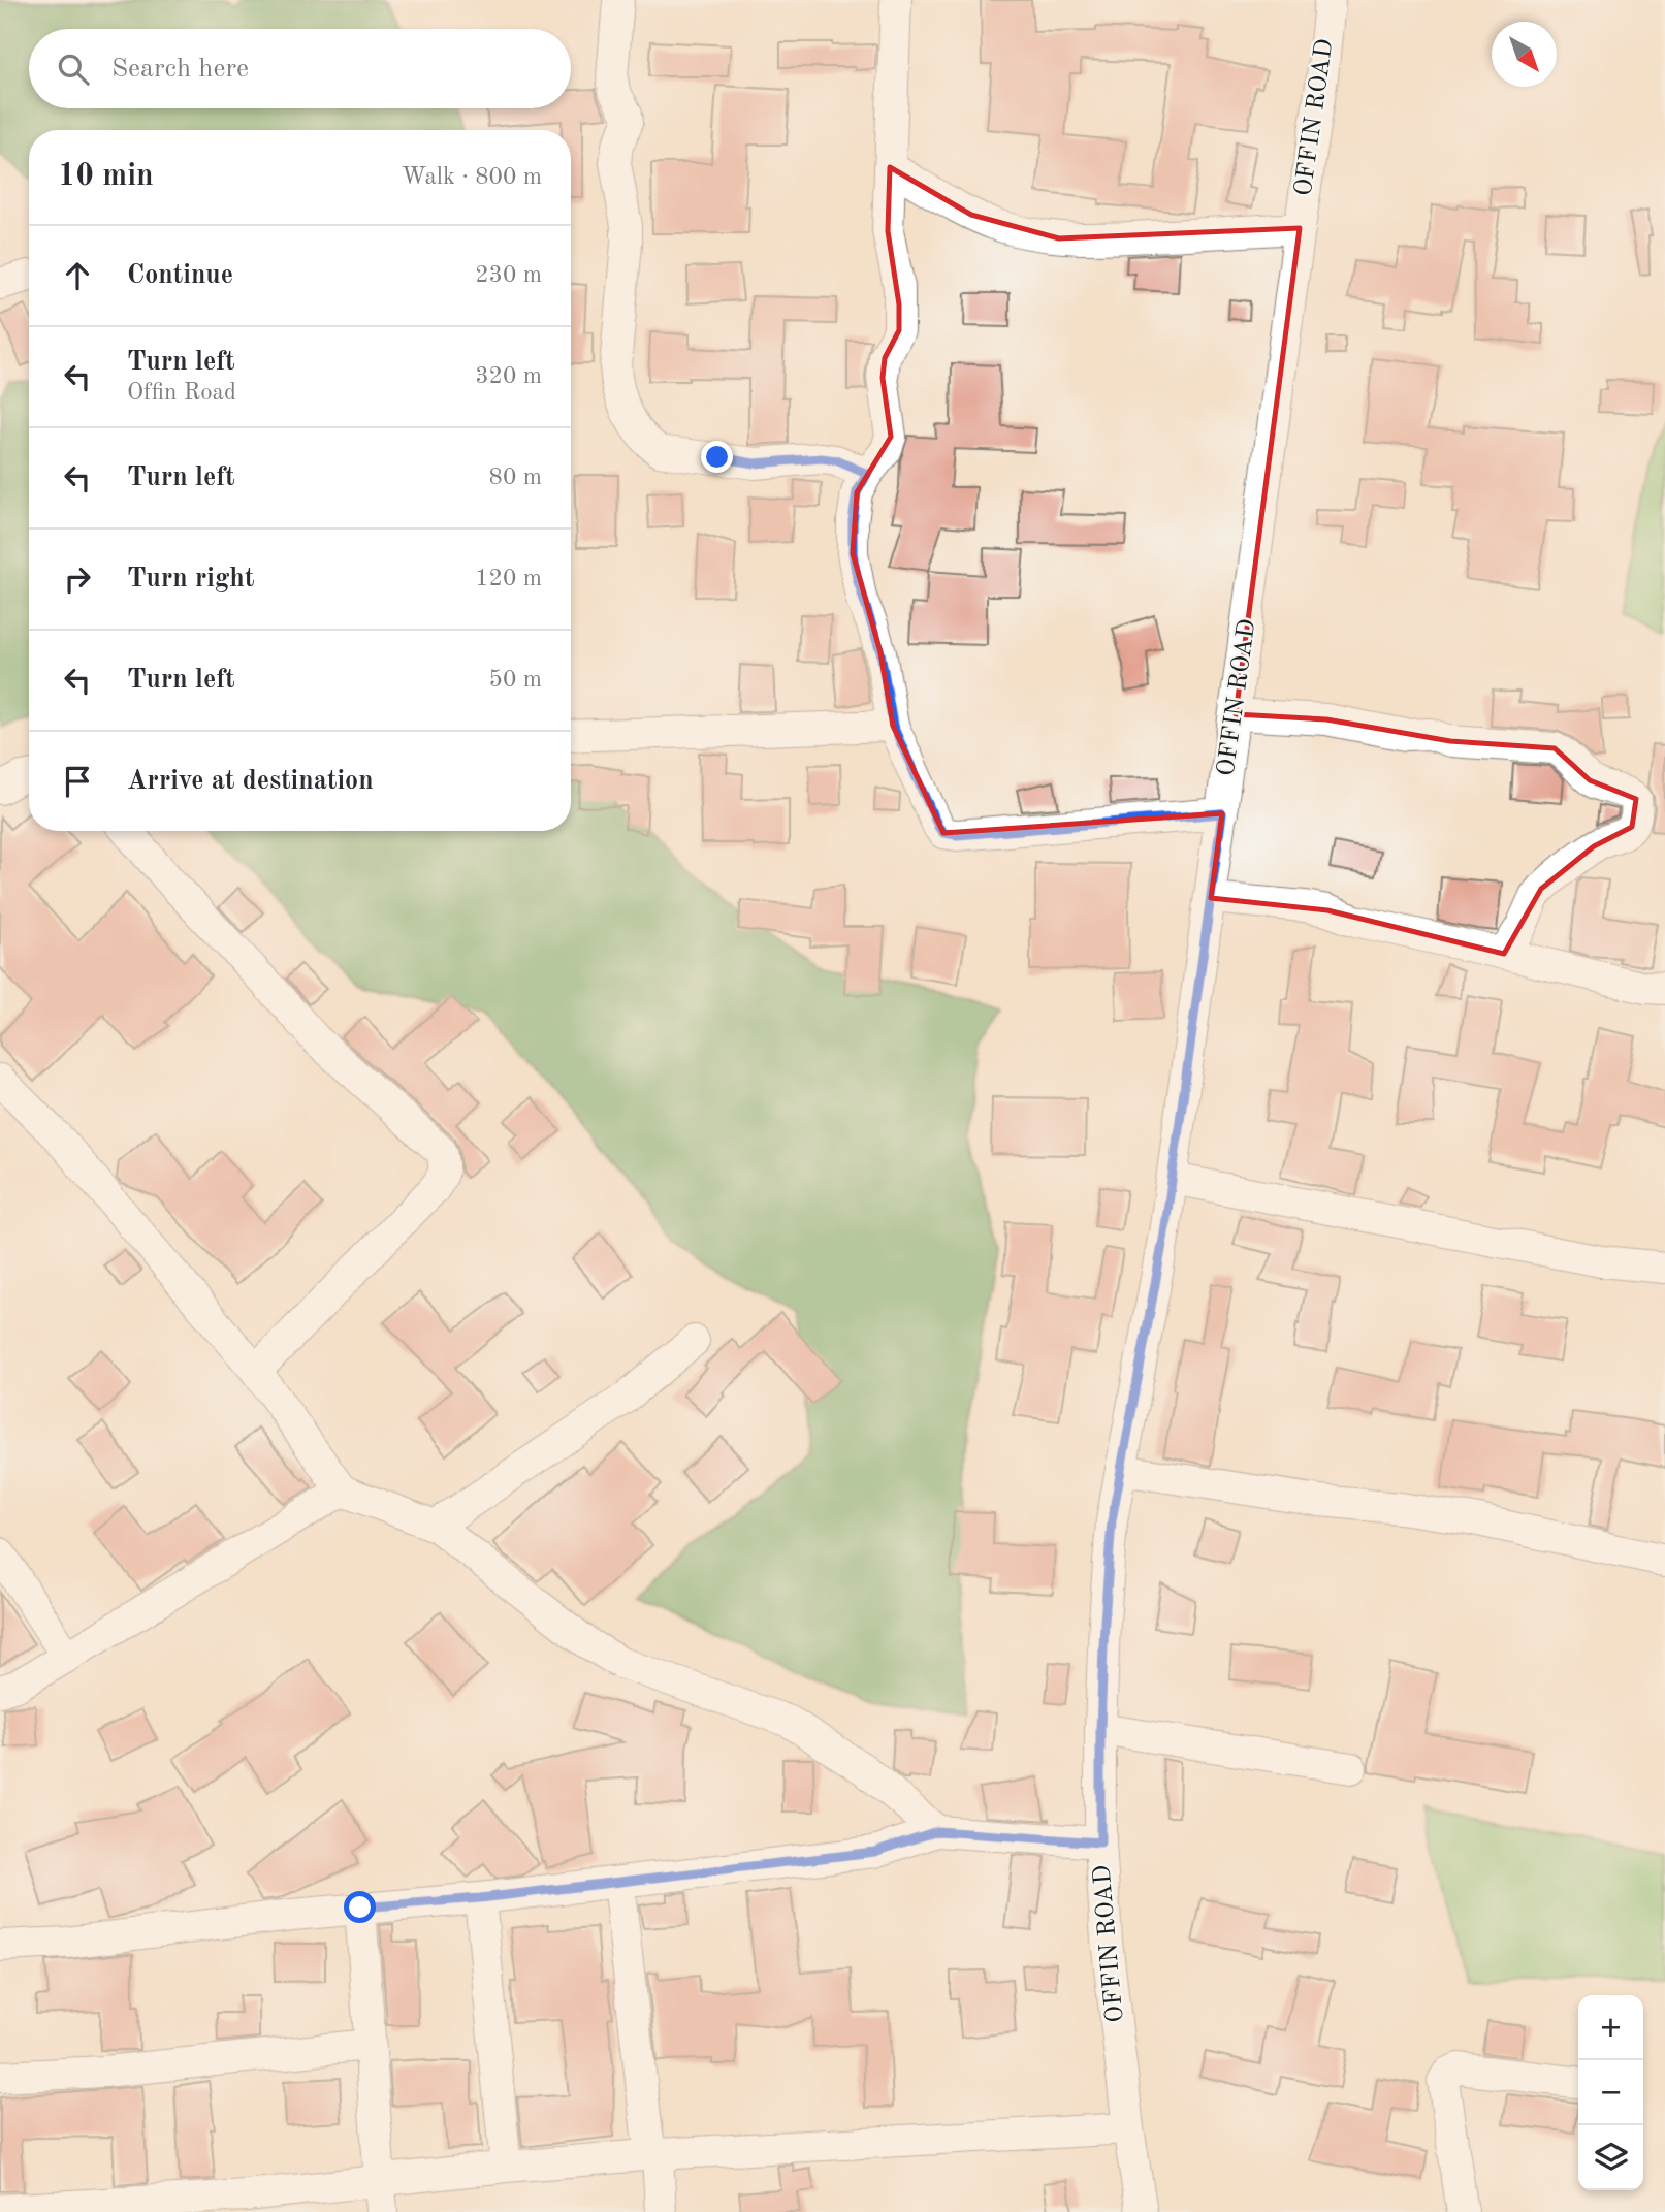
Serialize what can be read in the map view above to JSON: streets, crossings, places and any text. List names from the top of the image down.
{
  "streets": {
    "street": ["OFFIN ROAD"]
  },
  "north": "bottom right",
  "page": {
    "search": "Search here",
    "heading": ["10 min", "Walk · 800 m"],
    "list": [
      ["Continue", "230 m"],
      ["Turn left", "Offin Road", "320 m"],
      ["Turn left", "80 m"],
      ["Turn right", "120 m"],
      ["Turn left", "50 m"],
      "Arrive at destination"
    ],
    "map_buttons": ["+", "−"]
  }
}
